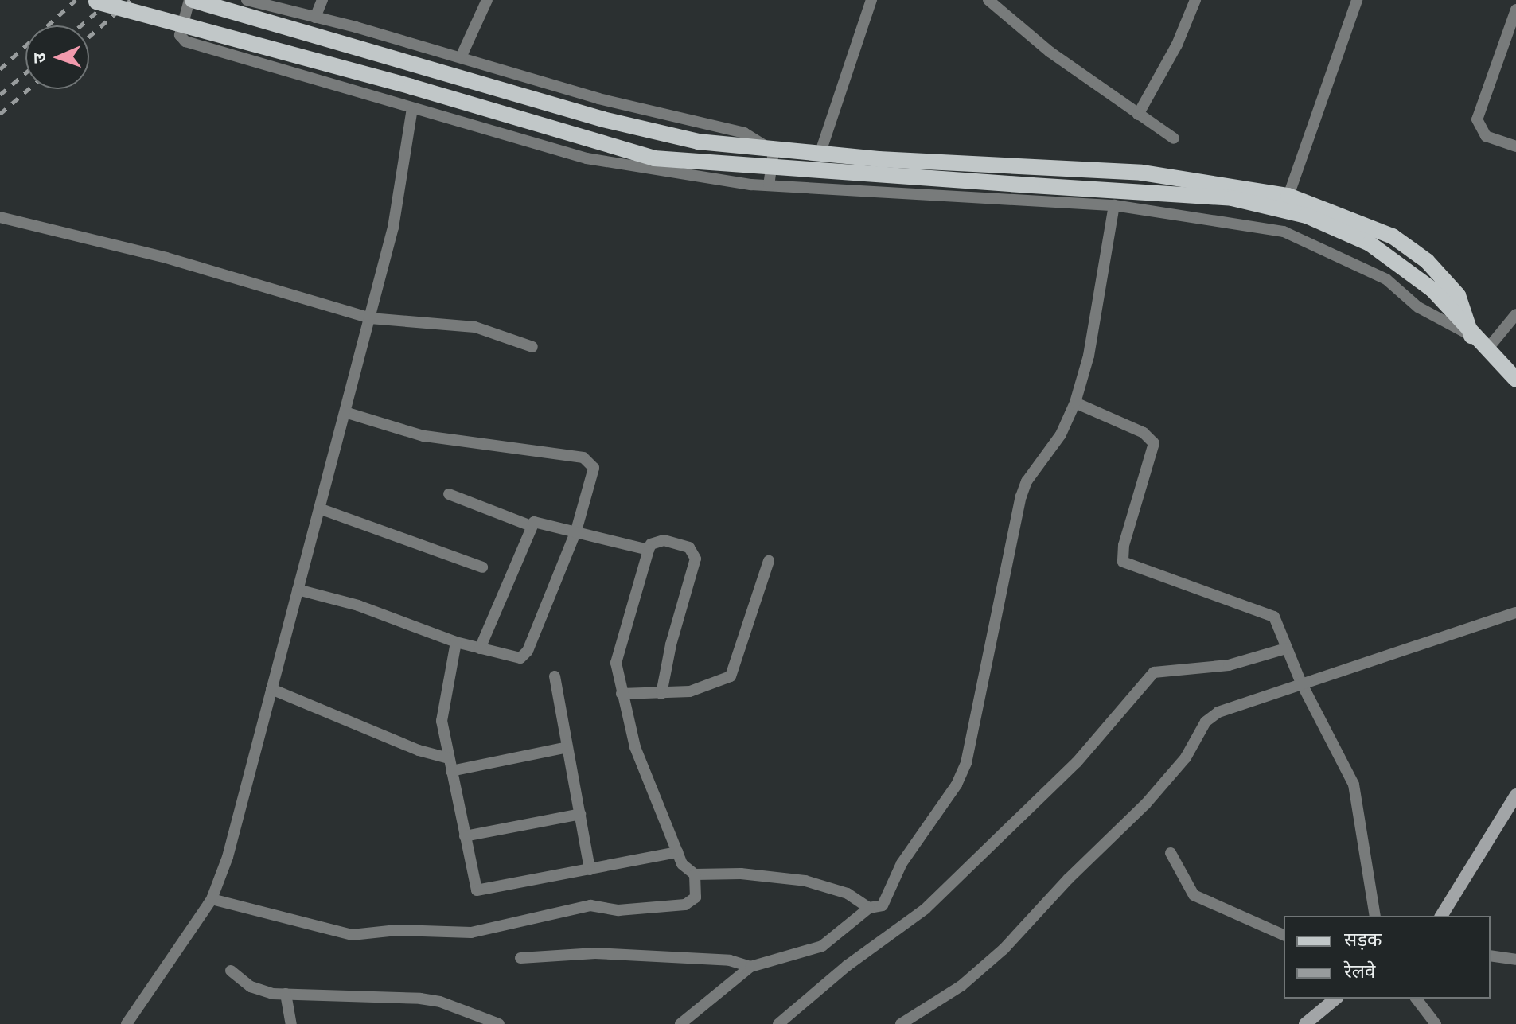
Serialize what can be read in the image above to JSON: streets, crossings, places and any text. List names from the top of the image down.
{
  "legend": ["सड़क", "रेलवे"],
  "north": "left"
}
